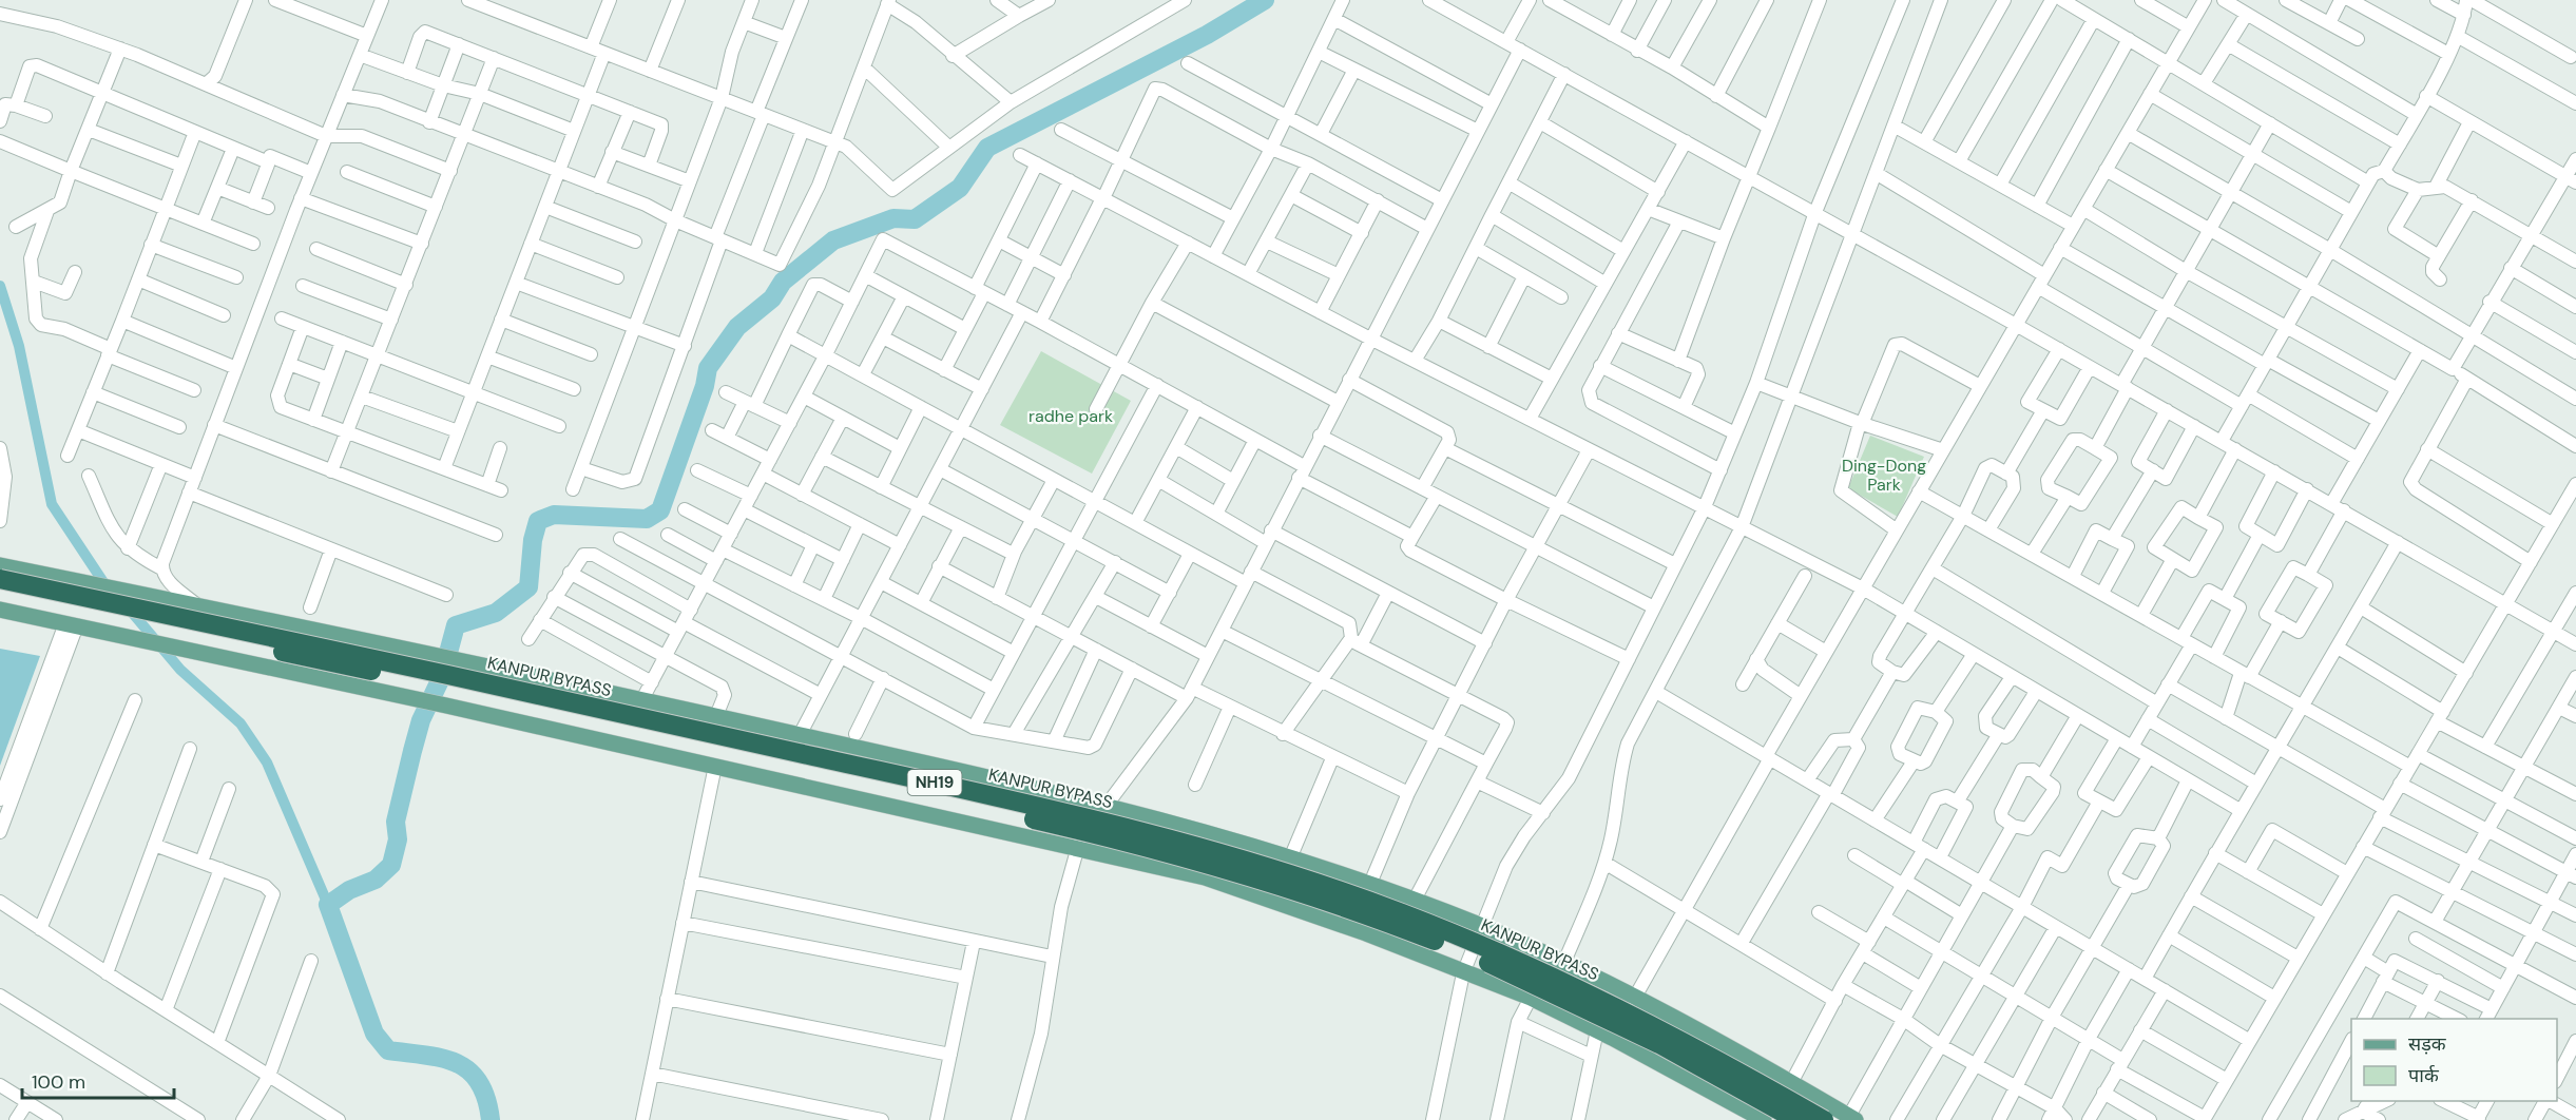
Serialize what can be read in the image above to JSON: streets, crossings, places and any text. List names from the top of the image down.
{
  "streets": {
    "highway": ["KANPUR BYPASS", "NH19"]
  },
  "parks": ["radhe park", "Ding-Dong Park"],
  "legend": ["सड़क", "पार्क"],
  "scale_bar": "100 m"
}
